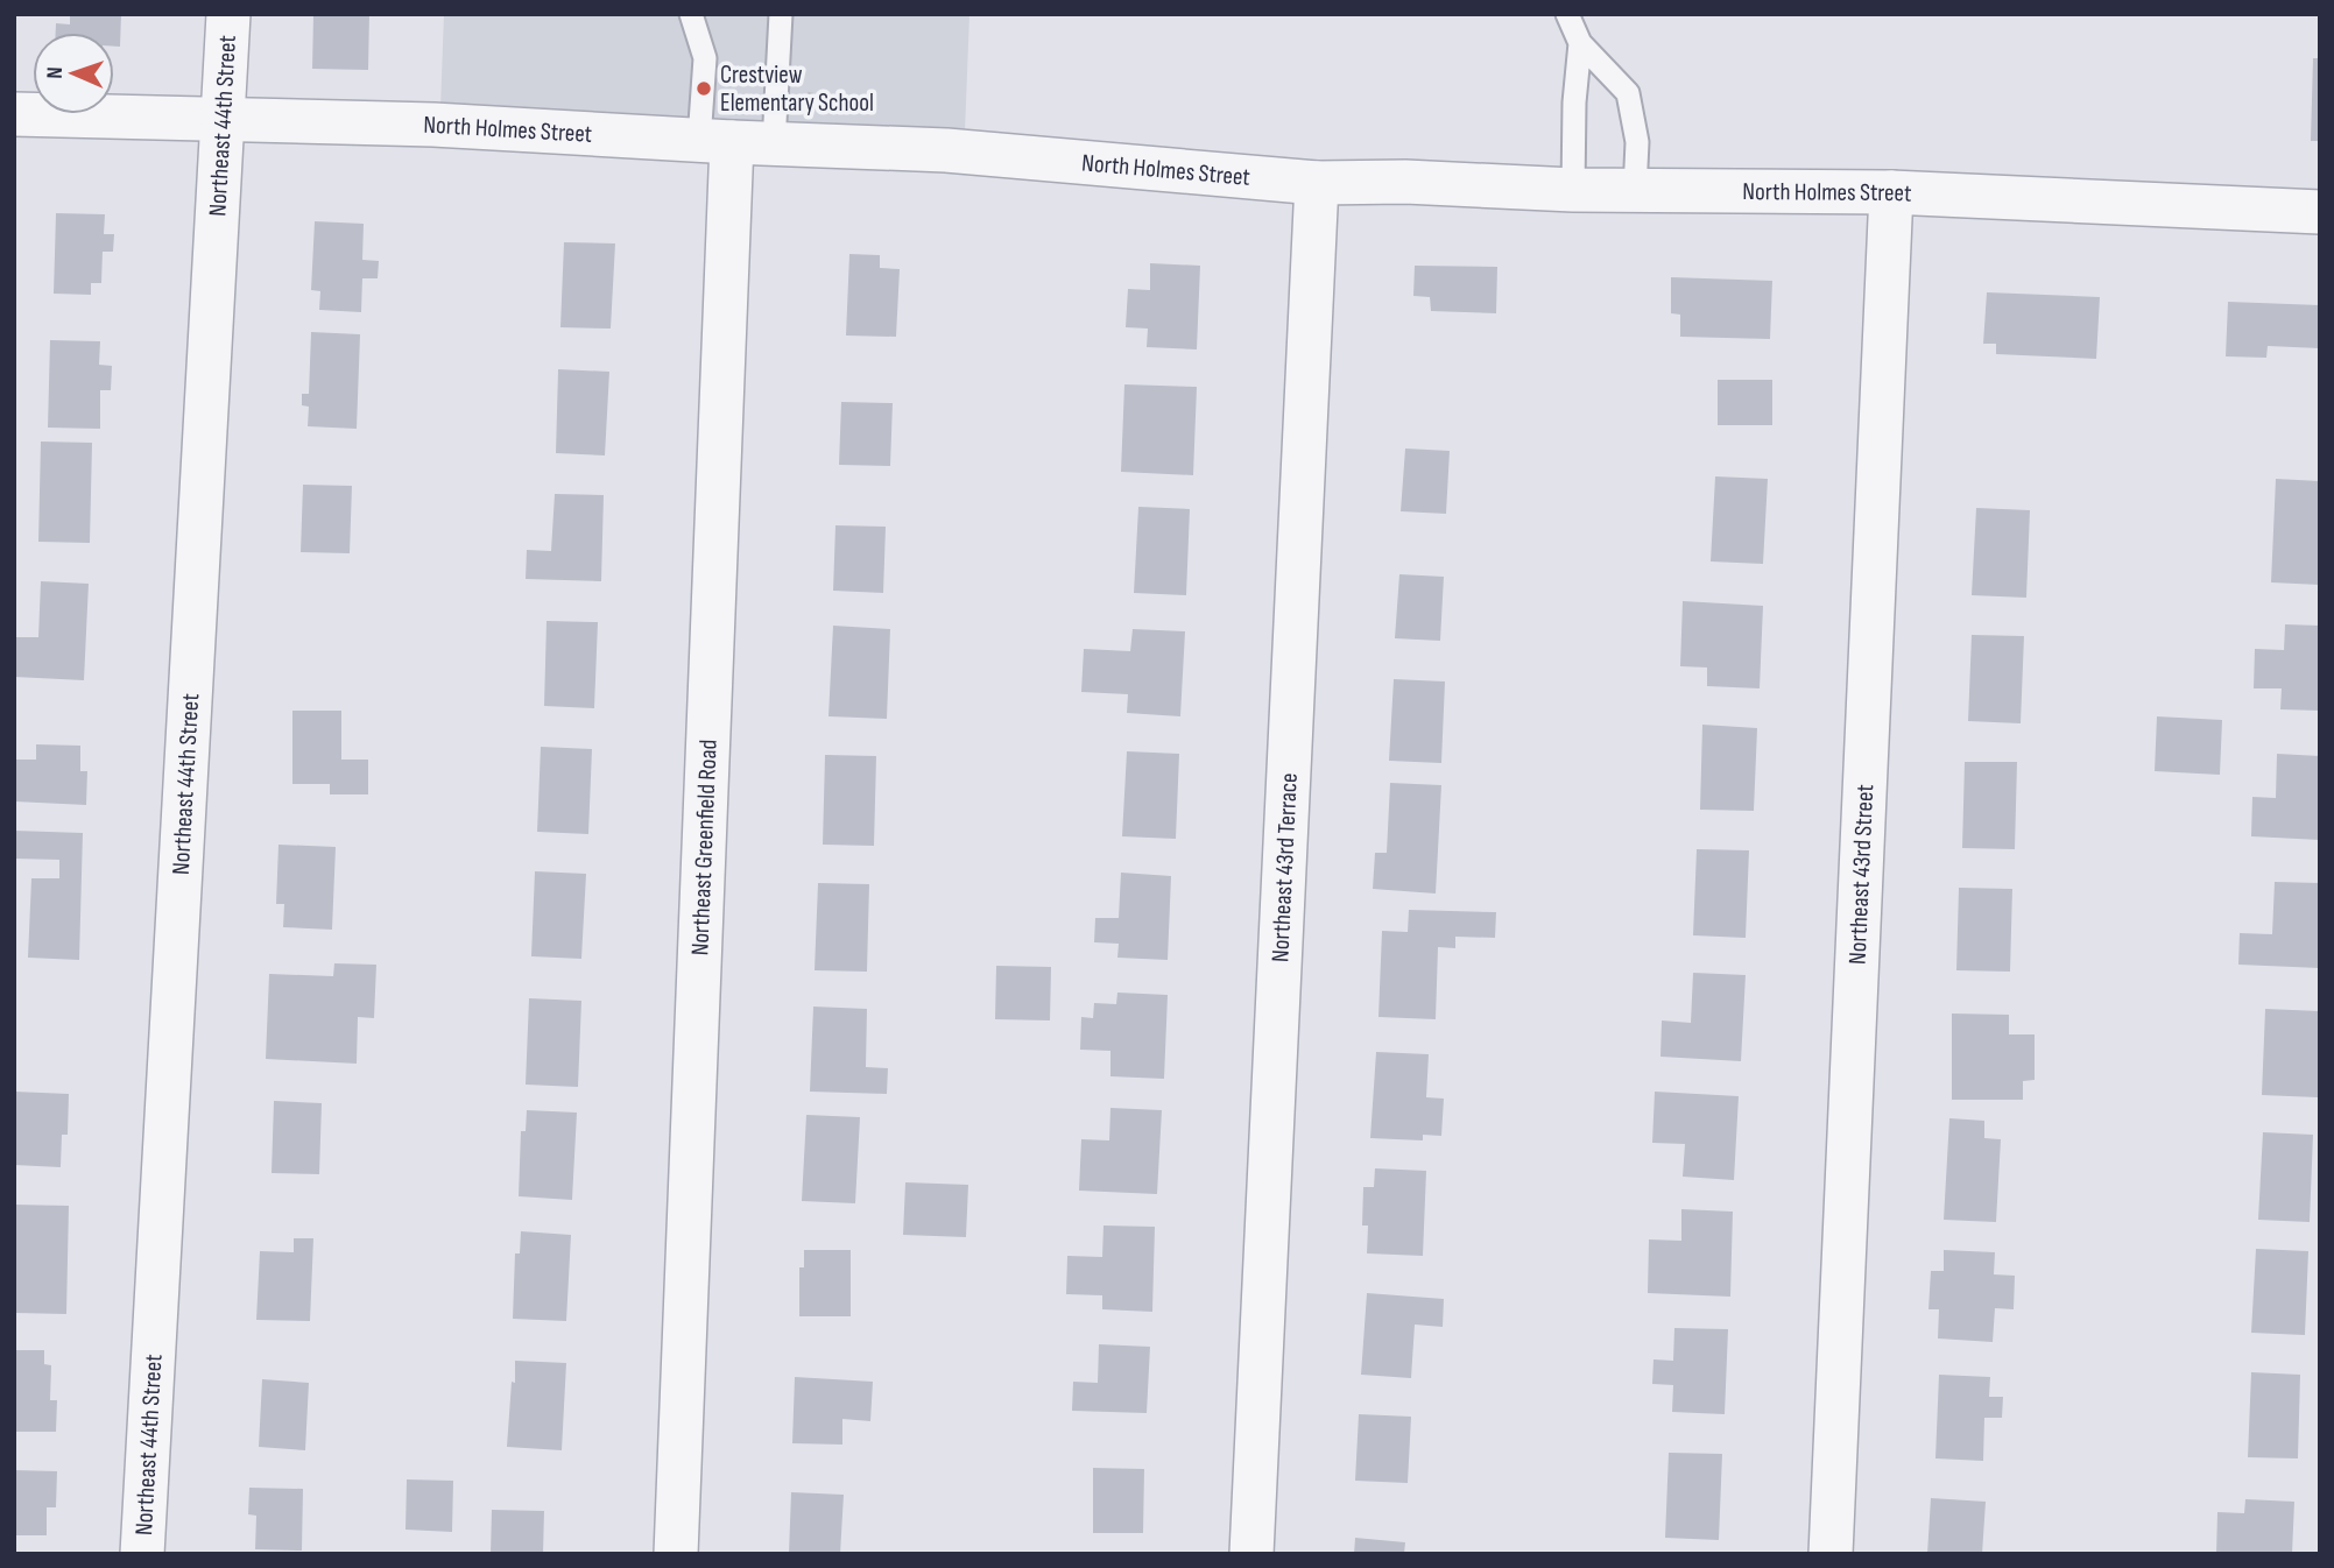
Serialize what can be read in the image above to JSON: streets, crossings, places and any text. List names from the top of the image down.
{
  "streets": {
    "street": [
      "Northeast 44th Street",
      "North Holmes Street",
      "Northeast Greenfield Road",
      "Northeast 43rd Terrace",
      "Northeast 43rd Street"
    ]
  },
  "crossings": [
    ["Northeast 44th Street", "North Holmes Street"],
    ["North Holmes Street", "Northeast Greenfield Road"],
    ["North Holmes Street", "Northeast 43rd Terrace"],
    ["North Holmes Street", "Northeast 43rd Street"]
  ],
  "places": ["Crestview Elementary School"],
  "north": "left"
}
